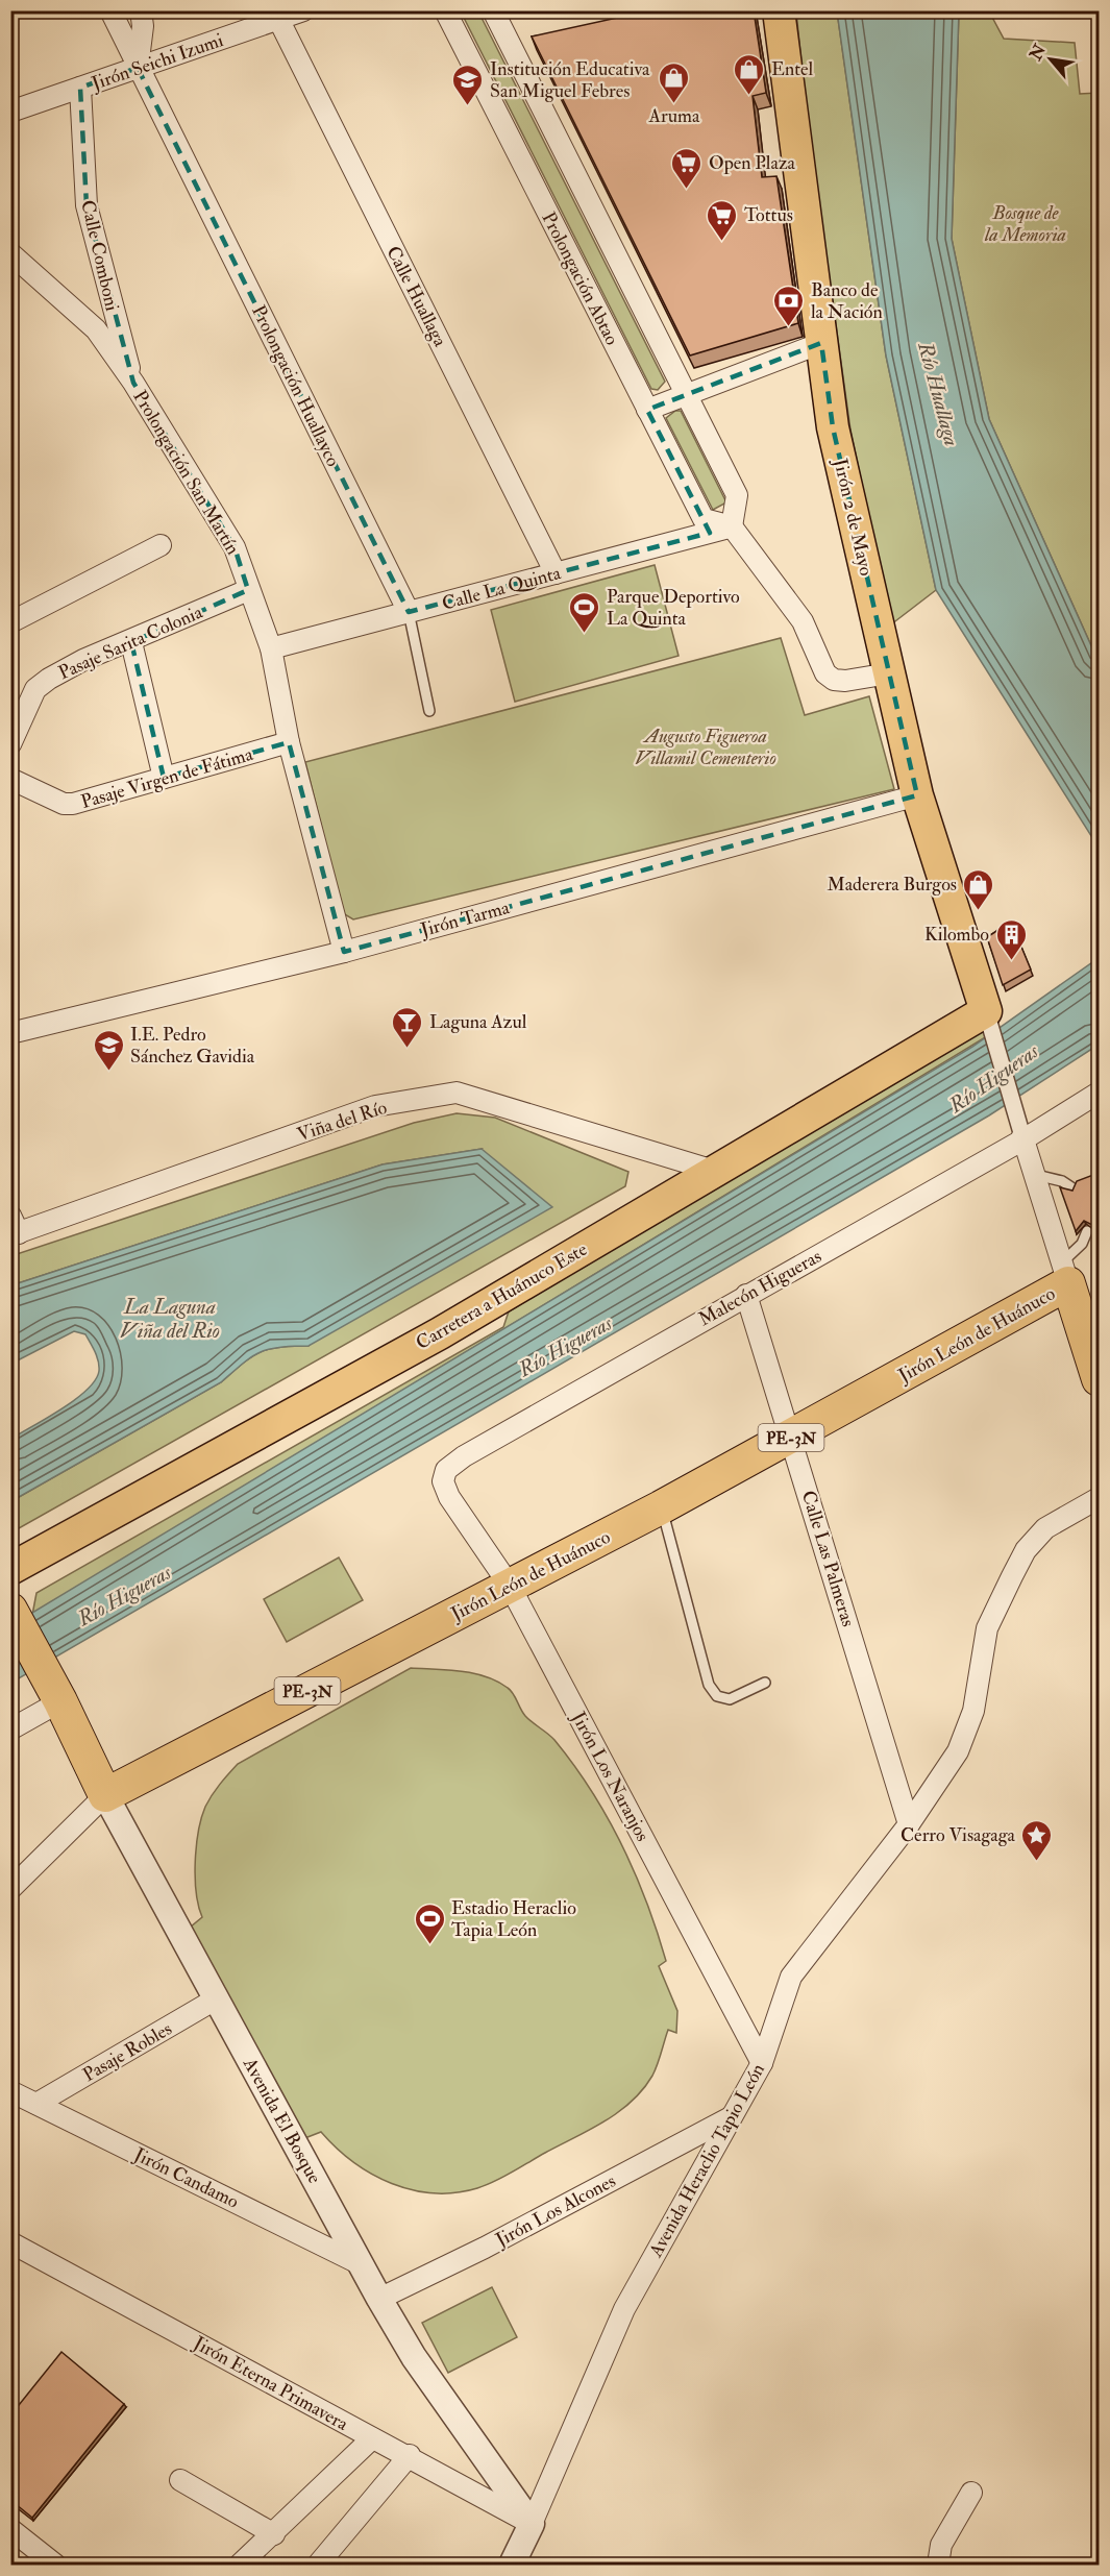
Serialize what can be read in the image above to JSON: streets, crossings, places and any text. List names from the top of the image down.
{
  "streets": {
    "highway": ["Jirón León de Huánuco", "PE-3N", "Avenida El Bosque"],
    "main road": ["Jirón 2 de Mayo", "Carretera a Huánuco Este"],
    "street": [
      "Jirón Seichi Izumi",
      "Calle Comboni",
      "Prolongación Abtao",
      "Calle Huallaga",
      "Prolongación Huallayco",
      "Prolongación San Martín",
      "Calle La Quinta",
      "Pasaje Sarita Colonia",
      "Pasaje Virgen de Fátima",
      "Jirón Tarma",
      "Viña del Río",
      "Malecón Higueras",
      "Calle Las Palmeras",
      "Jirón Los Naranjos",
      "Pasaje Robles",
      "Avenida Heraclio Tapio León",
      "Jirón Candamo",
      "Jirón Los Alcones",
      "Jirón Eterna Primavera"
    ]
  },
  "crossings": [
    ["Jirón Seichi Izumi", "Calle Comboni"],
    ["Jirón Seichi Izumi", "Calle Huallaga"],
    ["Jirón Seichi Izumi", "Prolongación Huallayco"],
    ["Calle Comboni", "Prolongación San Martín"],
    ["Prolongación Abtao", "Calle La Quinta"],
    ["Calle Huallaga", "Calle La Quinta"],
    ["Prolongación Huallayco", "Calle La Quinta"],
    ["Prolongación San Martín", "Calle La Quinta"],
    ["Prolongación San Martín", "Pasaje Sarita Colonia"],
    ["Prolongación San Martín", "Pasaje Virgen de Fátima"],
    ["Prolongación San Martín", "Jirón Tarma"],
    ["Jirón 2 de Mayo", "Jirón Tarma"],
    ["Jirón 2 de Mayo", "Carretera a Huánuco Este"],
    ["Viña del Río", "Carretera a Huánuco Este"],
    ["Malecón Higueras", "Calle Las Palmeras"],
    ["Malecón Higueras", "Jirón Los Naranjos"],
    ["Jirón León de Huánuco", "Calle Las Palmeras"],
    ["Jirón León de Huánuco", "Jirón Los Naranjos"],
    ["Jirón León de Huánuco", "Avenida El Bosque"],
    ["Calle Las Palmeras", "Avenida Heraclio Tapio León"],
    ["Jirón Los Naranjos", "Avenida Heraclio Tapio León"],
    ["Pasaje Robles", "Avenida El Bosque"],
    ["Pasaje Robles", "Jirón Candamo"],
    ["Avenida El Bosque", "Avenida Heraclio Tapio León"],
    ["Avenida El Bosque", "Jirón Candamo"],
    ["Avenida El Bosque", "Jirón Los Alcones"],
    ["Avenida El Bosque", "Jirón Eterna Primavera"],
    ["Avenida Heraclio Tapio León", "Jirón Los Alcones"],
    ["Avenida Heraclio Tapio León", "Jirón Eterna Primavera"]
  ],
  "water": ["Río Huallaga", "Río Higueras", "La Laguna Viña del Rio"],
  "parks": ["Bosque de la Memoria", "Augusto Figueroa Villamil Cementerio"],
  "places": {
    "shop": ["Entel", "Aruma", "Maderera Burgos"],
    "school or university": ["Institución Educativa San Miguel Febres", "I.E. Pedro Sánchez Gavidia"],
    "supermarket": ["Open Plaza", "Tottus"],
    "bank": ["Banco de la Nación"],
    "sports": ["Parque Deportivo La Quinta", "Estadio Heraclio Tapia León"],
    "building": ["Kilombo"],
    "bar": ["Laguna Azul"],
    "place": ["Cerro Visagaga"]
  },
  "north": "top left"
}
